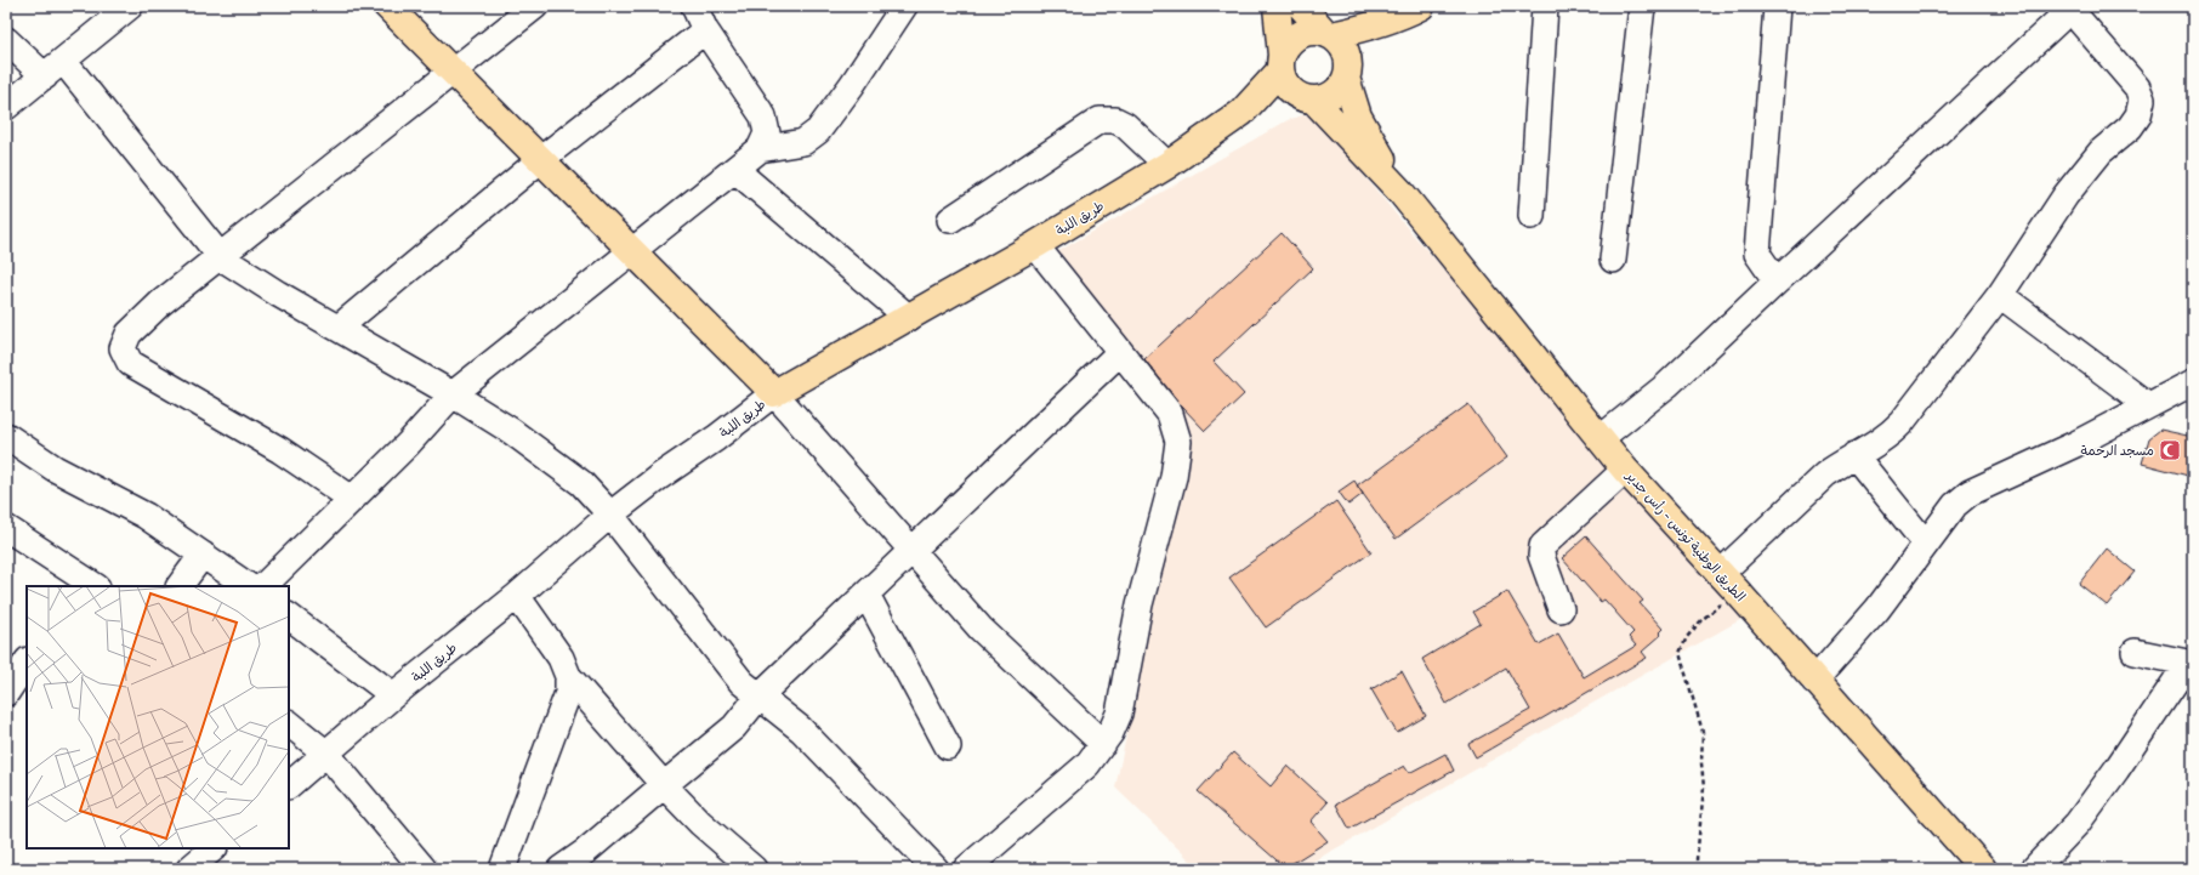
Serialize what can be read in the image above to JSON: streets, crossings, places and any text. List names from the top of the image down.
{
  "streets": {
    "main road": ["طريق اللبة", "الطريق الوطنية تونس - رأس جدير"]
  },
  "crossings": [
    ["طريق اللبة", "الطريق الوطنية تونس - رأس جدير"]
  ],
  "places": {
    "mosque": ["مسجد الرحمة"]
  }
}
